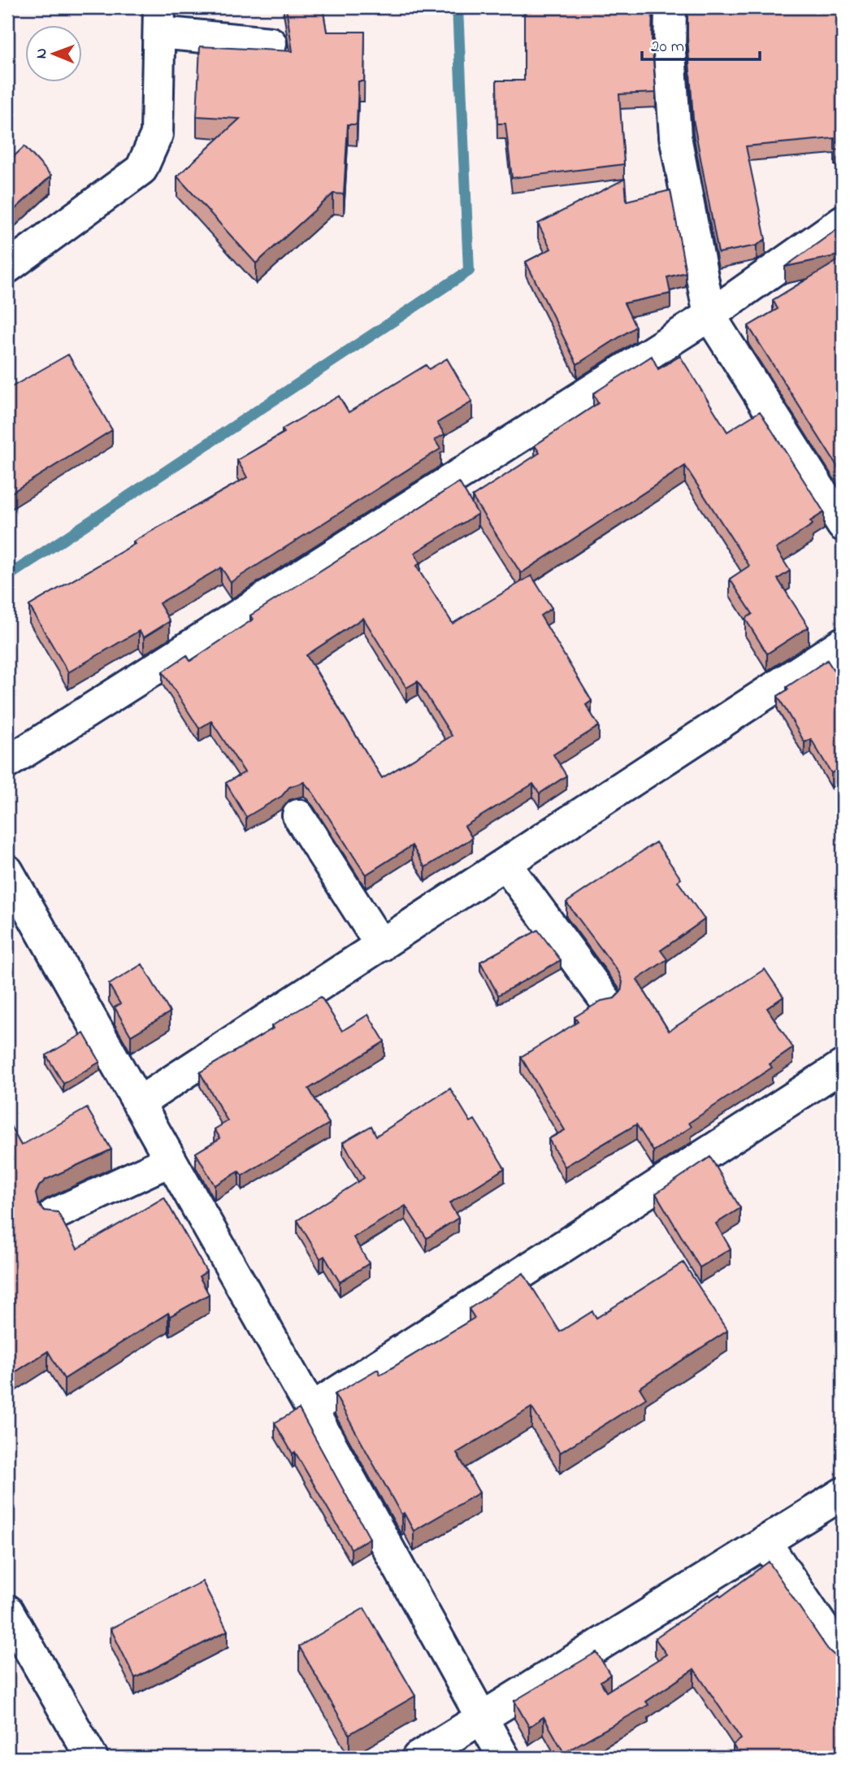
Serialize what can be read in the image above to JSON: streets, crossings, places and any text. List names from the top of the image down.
{
  "scale_bar": "20 m",
  "north": "left"
}
